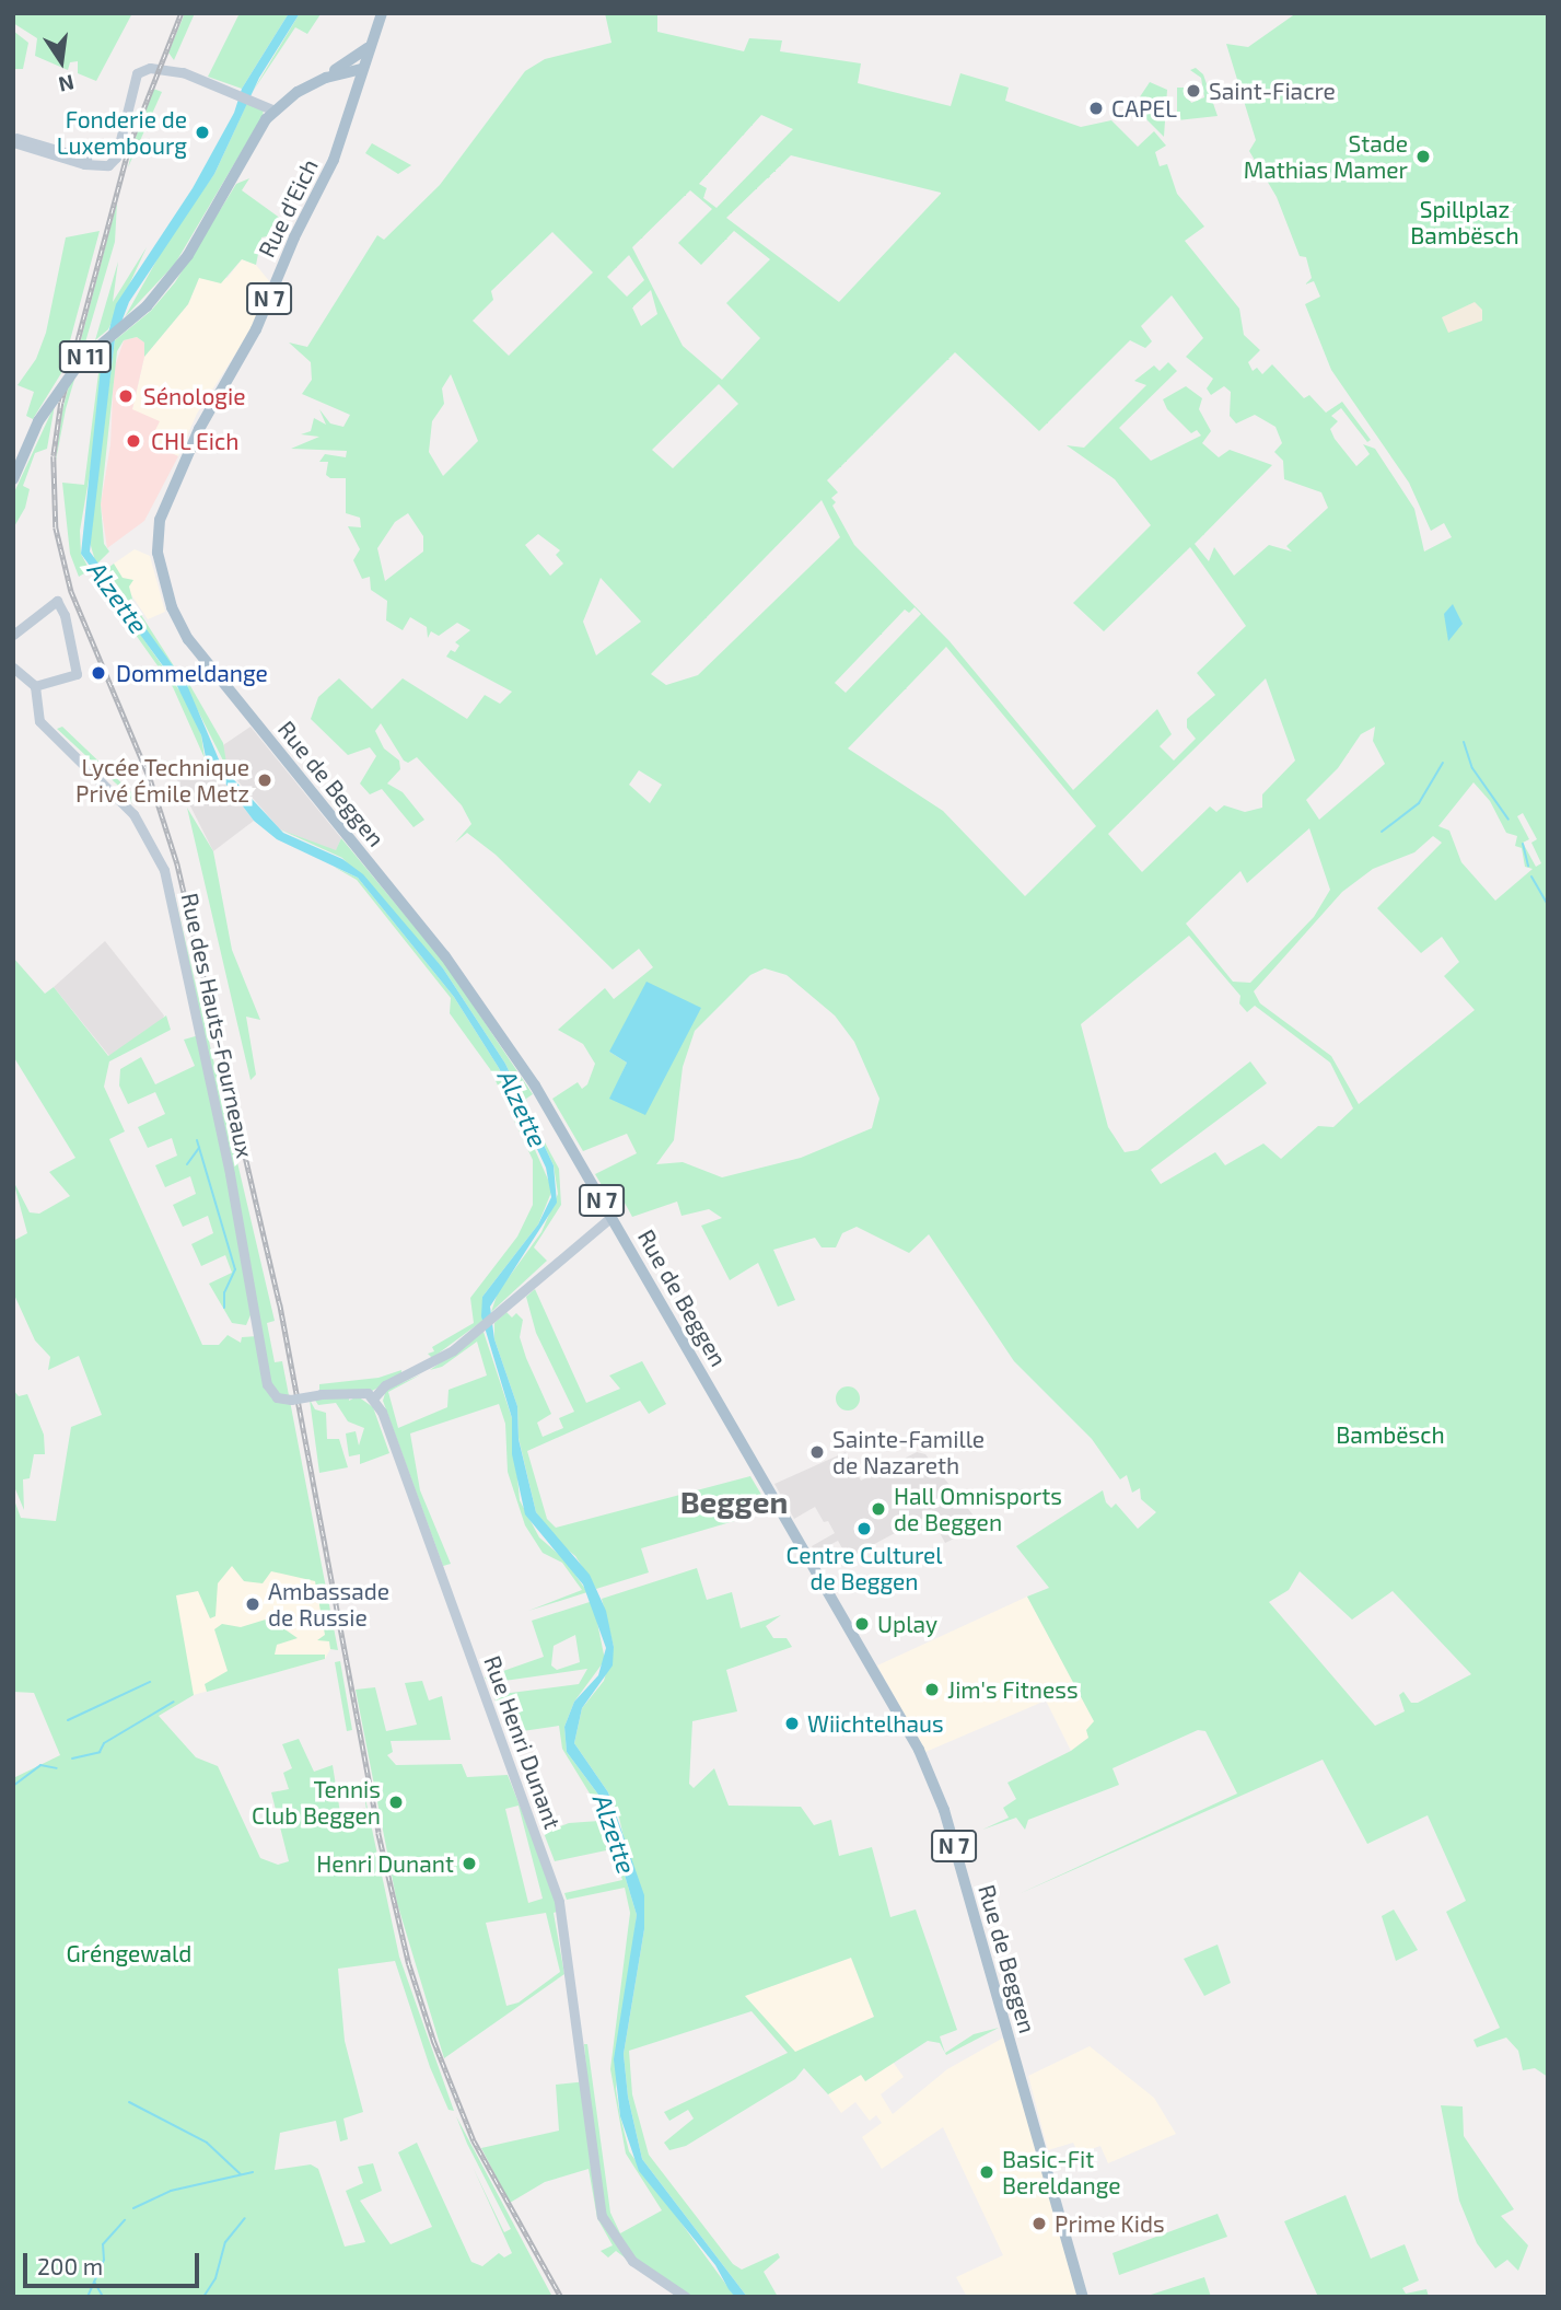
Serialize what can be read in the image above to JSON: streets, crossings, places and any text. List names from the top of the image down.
{
  "streets": {
    "main road": [
      "Rue d'Eich",
      "N 7",
      "N 11",
      "Rue de Beggen",
      "Rue des Hauts-Fourneaux",
      "Rue Henri Dunant"
    ]
  },
  "crossings": [
    ["Rue d'Eich", "N 7"],
    ["Rue d'Eich", "N 11"],
    ["Rue d'Eich", "Rue de Beggen"],
    ["N 7", "N 11"],
    ["Rue des Hauts-Fourneaux", "Rue Henri Dunant"]
  ],
  "districts": ["Beggen"],
  "water": ["Alzette"],
  "parks": ["Spillplaz Bambësch", "Bambësch", "Gréngewald"],
  "places": [
    "Saint-Fiacre",
    "CAPEL",
    "Fonderie de Luxembourg",
    "Stade Mathias Mamer",
    "Sénologie",
    "CHL Eich",
    "Dommeldange",
    "Lycée Technique Privé Émile Metz",
    "Sainte-Famille de Nazareth",
    "Hall Omnisports de Beggen",
    "Centre Culturel de Beggen",
    "Ambassade de Russie",
    "Uplay",
    "Jim's Fitness",
    "Wiichtelhaus",
    "Tennis Club Beggen",
    "Henri Dunant",
    "Basic-Fit Bereldange",
    "Prime Kids"
  ],
  "scale_bar": "200 m",
  "north": "bottom"
}
